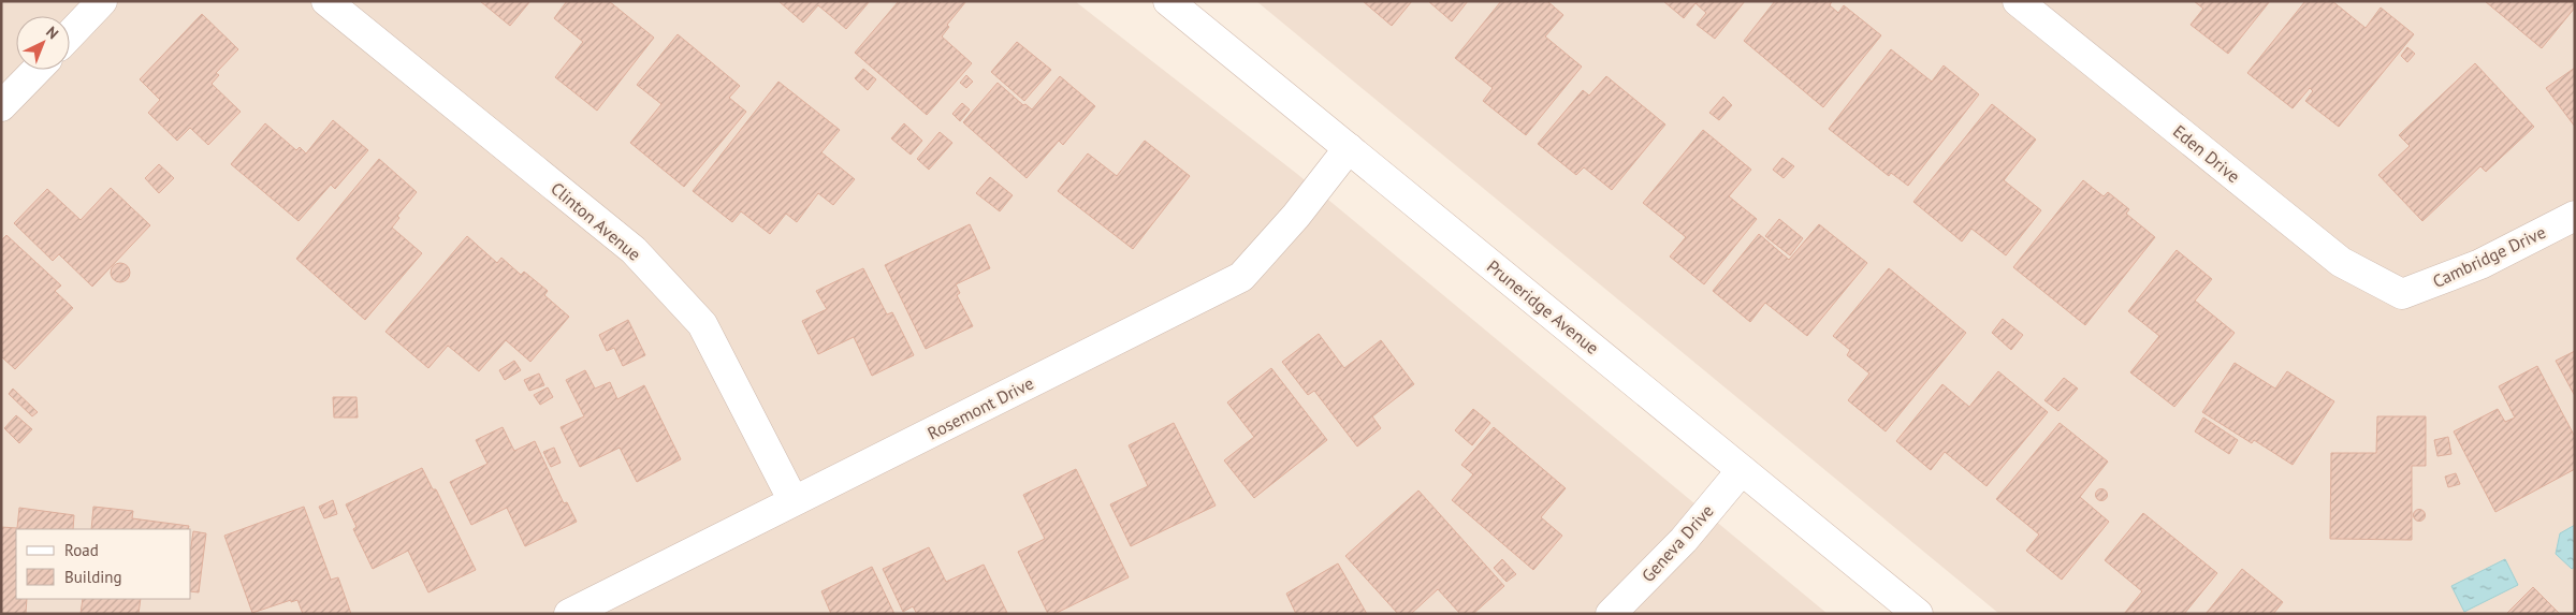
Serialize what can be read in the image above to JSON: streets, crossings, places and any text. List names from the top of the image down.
{
  "streets": {
    "street": [
      "Eden Drive",
      "Clinton Avenue",
      "Cambridge Drive",
      "Pruneridge Avenue",
      "Rosemont Drive",
      "Geneva Drive"
    ]
  },
  "crossings": [
    ["Eden Drive", "Cambridge Drive"],
    ["Clinton Avenue", "Rosemont Drive"],
    ["Pruneridge Avenue", "Rosemont Drive"],
    ["Pruneridge Avenue", "Geneva Drive"]
  ],
  "legend": ["Road", "Building"],
  "north": "top right"
}
